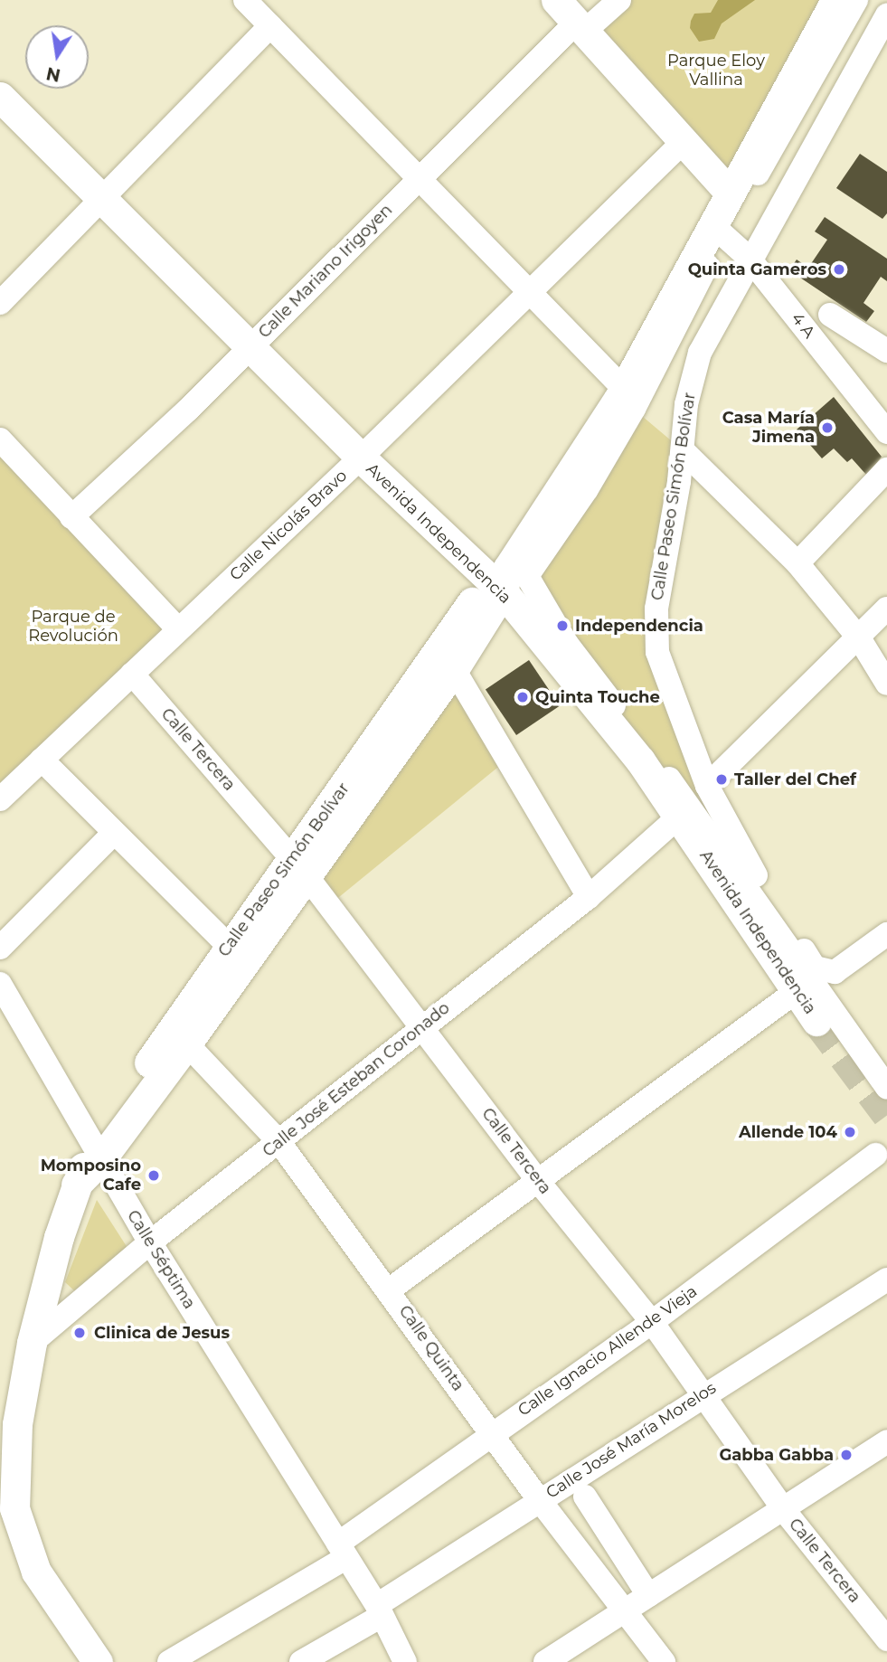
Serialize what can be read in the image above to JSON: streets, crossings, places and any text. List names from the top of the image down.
{
  "streets": {
    "main road": ["Calle Paseo Simón Bolívar", "Avenida Independencia"],
    "street": [
      "Calle Mariano Irigoyen",
      "4 A",
      "Calle Nicolás Bravo",
      "Calle Tercera",
      "Calle José Esteban Coronado",
      "Calle Séptima",
      "Calle Quinta",
      "Calle Ignacio Allende Vieja",
      "Calle José María Morelos"
    ]
  },
  "crossings": [
    ["Calle Mariano Irigoyen", "Avenida Independencia"],
    ["4 A", "Calle Paseo Simón Bolívar"],
    ["Calle Paseo Simón Bolívar", "Avenida Independencia"],
    ["Calle Paseo Simón Bolívar", "Calle Tercera"],
    ["Calle Paseo Simón Bolívar", "Calle José Esteban Coronado"],
    ["Calle Paseo Simón Bolívar", "Calle Séptima"],
    ["Calle Paseo Simón Bolívar", "Calle Quinta"],
    ["Calle Nicolás Bravo", "Avenida Independencia"],
    ["Calle Nicolás Bravo", "Calle Tercera"],
    ["Avenida Independencia", "Calle José Esteban Coronado"],
    ["Calle Tercera", "Calle José Esteban Coronado"],
    ["Calle Tercera", "Calle Ignacio Allende Vieja"],
    ["Calle Tercera", "Calle José María Morelos"],
    ["Calle José Esteban Coronado", "Calle Séptima"],
    ["Calle José Esteban Coronado", "Calle Quinta"],
    ["Calle Séptima", "Calle Ignacio Allende Vieja"],
    ["Calle Séptima", "Calle José María Morelos"],
    ["Calle Quinta", "Calle Ignacio Allende Vieja"],
    ["Calle Quinta", "Calle José María Morelos"]
  ],
  "parks": ["Parque Eloy Vallina", "Parque de Revolución"],
  "places": [
    "Quinta Gameros",
    "Casa María Jimena",
    "Independencia",
    "Quinta Touche",
    "Taller del Chef",
    "Allende 104",
    "Momposino Cafe",
    "Clinica de Jesus",
    "Gabba Gabba"
  ],
  "north": "bottom"
}
